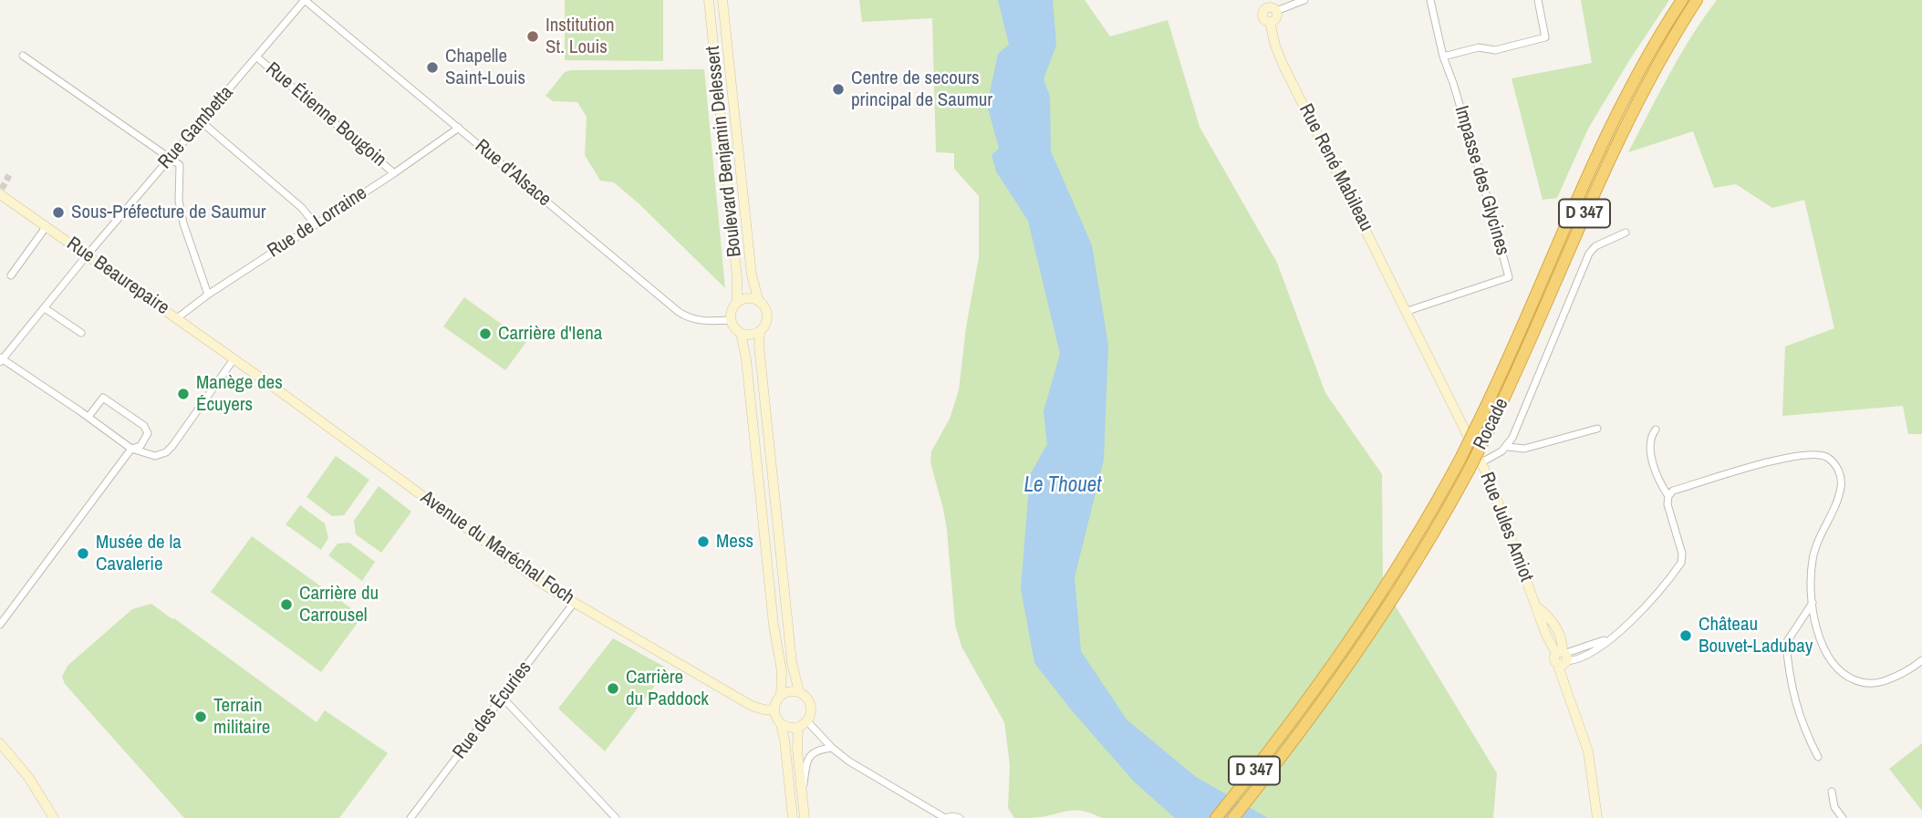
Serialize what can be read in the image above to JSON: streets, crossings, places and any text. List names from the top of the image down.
{
  "streets": {
    "highway": ["D 347", "Rocade"],
    "main road": [
      "Boulevard Benjamin Delessert",
      "Rue René Mabileau",
      "Rue Beaurepaire",
      "Rue Jules Amiot",
      "Avenue du Maréchal Foch"
    ],
    "street": [
      "Rue Étienne Bougoin",
      "Rue Gambetta",
      "Rue d'Alsace",
      "Impasse des Glycines",
      "Rue de Lorraine",
      "Rue des Écuries"
    ]
  },
  "crossings": [
    ["Rue Étienne Bougoin", "Rue Gambetta"],
    ["Rue Étienne Bougoin", "Rue de Lorraine"],
    ["Rue Gambetta", "Rue d'Alsace"],
    ["Rue Gambetta", "Rue Beaurepaire"],
    ["Boulevard Benjamin Delessert", "Rue d'Alsace"],
    ["Rue René Mabileau", "Impasse des Glycines"],
    ["Rue René Mabileau", "Rue Jules Amiot"],
    ["Rue d'Alsace", "Rue de Lorraine"],
    ["Impasse des Glycines", "Rue Jules Amiot"],
    ["Rue de Lorraine", "Rue Beaurepaire"],
    ["Rue Beaurepaire", "Avenue du Maréchal Foch"],
    ["Avenue du Maréchal Foch", "Rue des Écuries"]
  ],
  "water": ["Le Thouet"],
  "places": [
    "Institution St. Louis",
    "Chapelle Saint-Louis",
    "Centre de secours principal de Saumur",
    "Sous-Préfecture de Saumur",
    "Carrière d'Iena",
    "Manège des Écuyers",
    "Mess",
    "Musée de la Cavalerie",
    "Carrière du Carrousel",
    "Château Bouvet-Ladubay",
    "Carrière du Paddock",
    "Terrain militaire"
  ]
}
